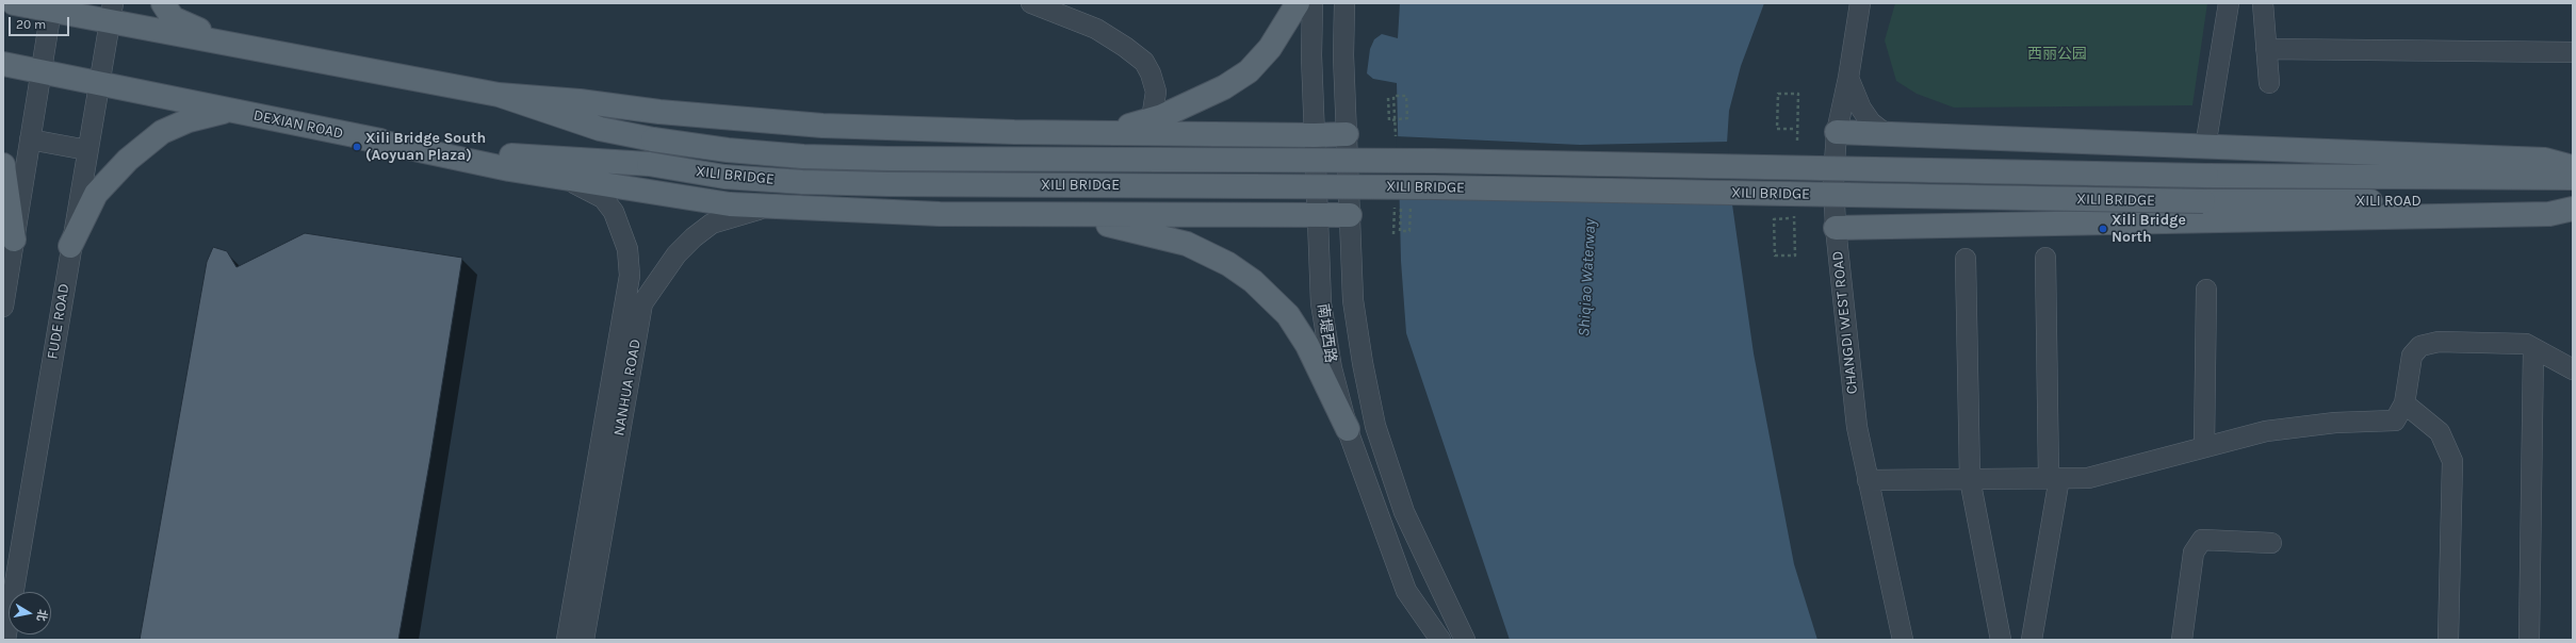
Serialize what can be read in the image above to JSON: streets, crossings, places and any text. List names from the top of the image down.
{
  "streets": {
    "main road": ["DEXIAN ROAD", "XILI BRIDGE", "XILI ROAD"],
    "street": [
      "FUDE ROAD",
      "CHANGDI WEST ROAD",
      "南堤西路",
      "NANHUA ROAD"
    ]
  },
  "crossings": [
    ["DEXIAN ROAD", "XILI BRIDGE"],
    ["DEXIAN ROAD", "FUDE ROAD"],
    ["XILI BRIDGE", "XILI ROAD"]
  ],
  "water": ["Shiqiao Waterway"],
  "parks": ["西丽公园"],
  "places": ["Xili Bridge South (Aoyuan Plaza)", "Xili Bridge North"],
  "scale_bar": "20 m",
  "north": "right"
}
